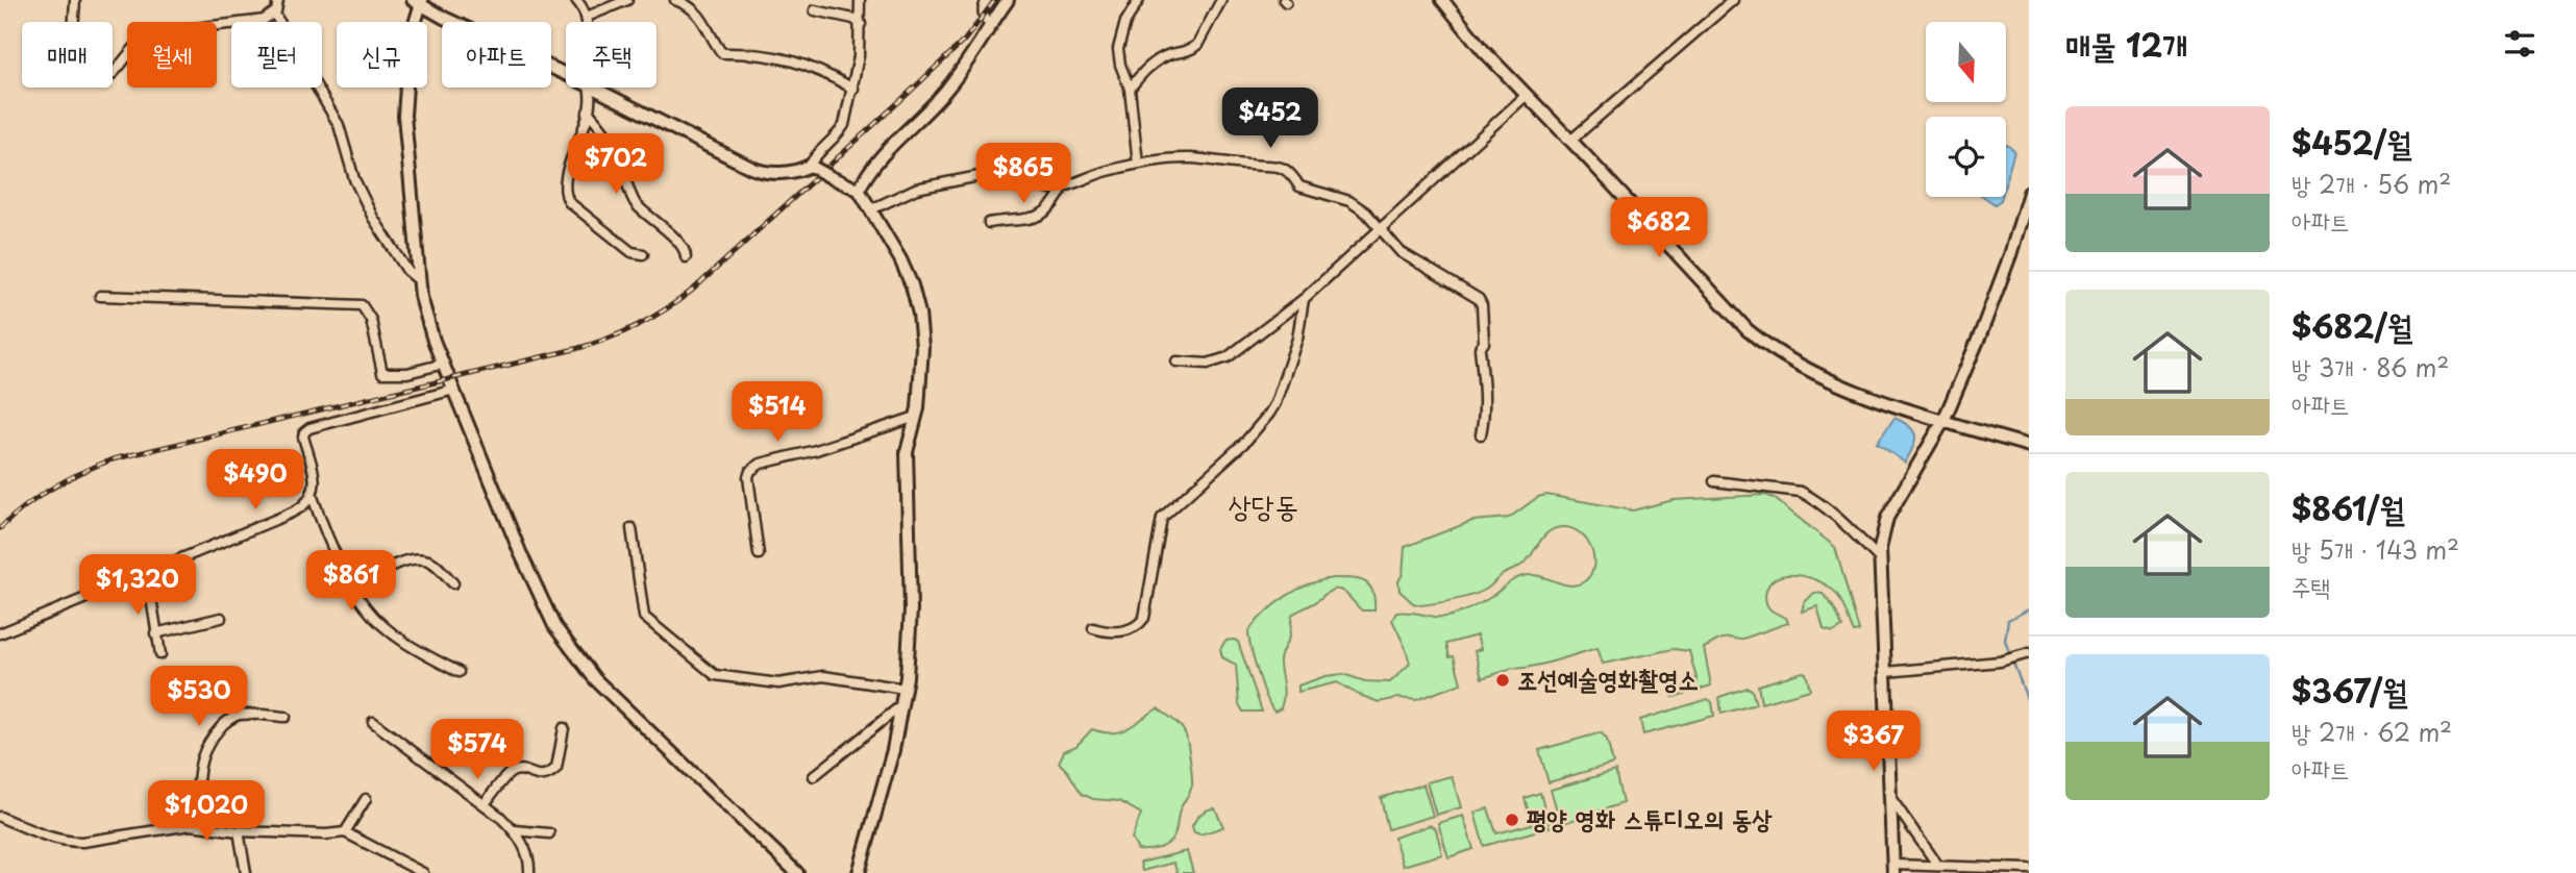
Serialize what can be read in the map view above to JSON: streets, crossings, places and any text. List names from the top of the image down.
{
  "districts": ["상당동"],
  "places": ["조선예술영화촬영소", "평양 영화 스튜디오의 동상"],
  "north": "bottom",
  "page": {
    "heading": "매물 12개",
    "chip": [
      "매매",
      "월세",
      "필터",
      "신규",
      "아파트",
      "주택"
    ],
    "price": [
      "$452",
      "$702",
      "$865",
      "$682",
      "$514",
      "$490",
      "$861",
      "$1,320",
      "$530",
      "$367",
      "$574",
      "$1,020"
    ],
    "list": [
      {
        "name": "$452/월",
        "note": "방 2개 · 56 m² · 아파트"
      },
      {
        "name": "$682/월",
        "note": "방 3개 · 86 m² · 아파트"
      },
      {
        "name": "$861/월",
        "note": "방 5개 · 143 m² · 주택"
      },
      {
        "name": "$367/월",
        "note": "방 2개 · 62 m² · 아파트"
      }
    ]
  }
}
